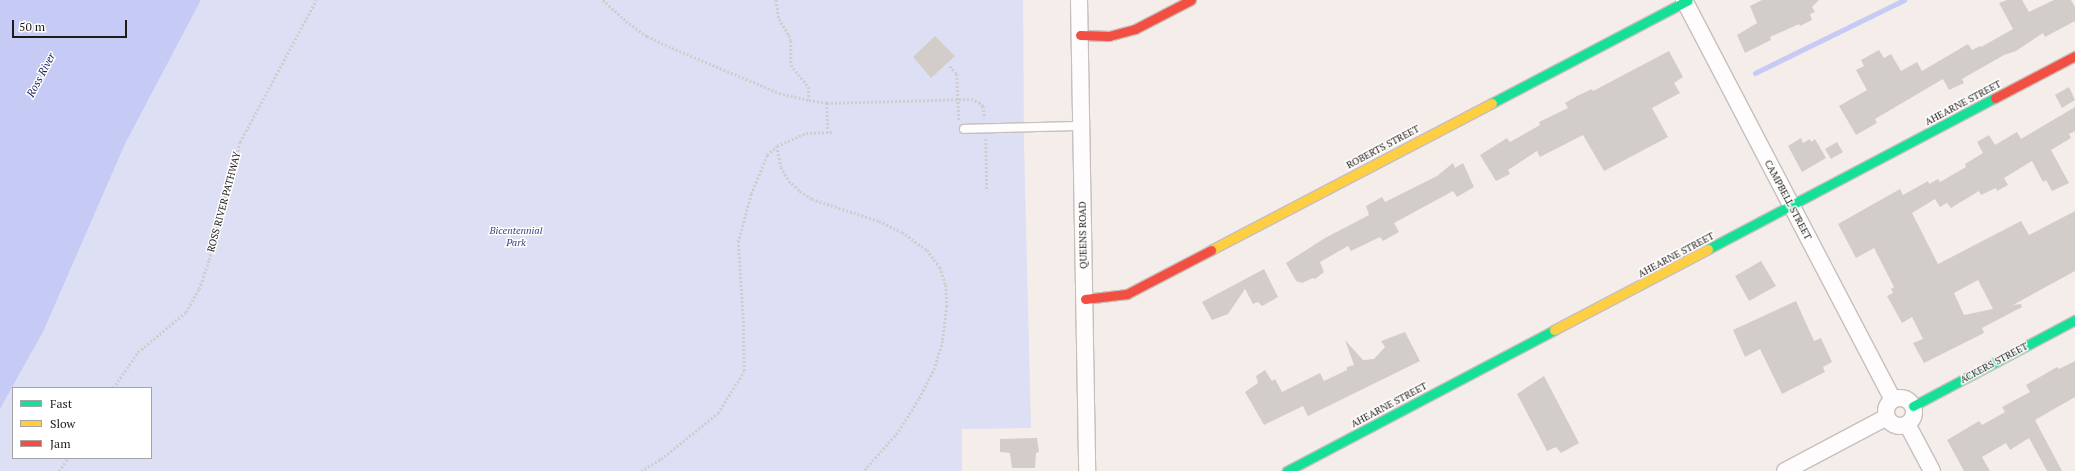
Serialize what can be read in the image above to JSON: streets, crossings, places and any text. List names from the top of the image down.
{
  "streets": {
    "street": [
      "AHEARNE STREET",
      "ROBERTS STREET",
      "CAMPBELL STREET",
      "QUEENS ROAD",
      "ACKERS STREET"
    ],
    "path": ["ROSS RIVER PATHWAY"]
  },
  "crossings": [
    ["AHEARNE STREET", "CAMPBELL STREET"],
    ["ROBERTS STREET", "CAMPBELL STREET"],
    ["ROBERTS STREET", "QUEENS ROAD"],
    ["CAMPBELL STREET", "ACKERS STREET"]
  ],
  "water": ["Ross River"],
  "parks": ["Bicentennial Park"],
  "legend": ["Fast", "Slow", "Jam"],
  "scale_bar": "50 m"
}
